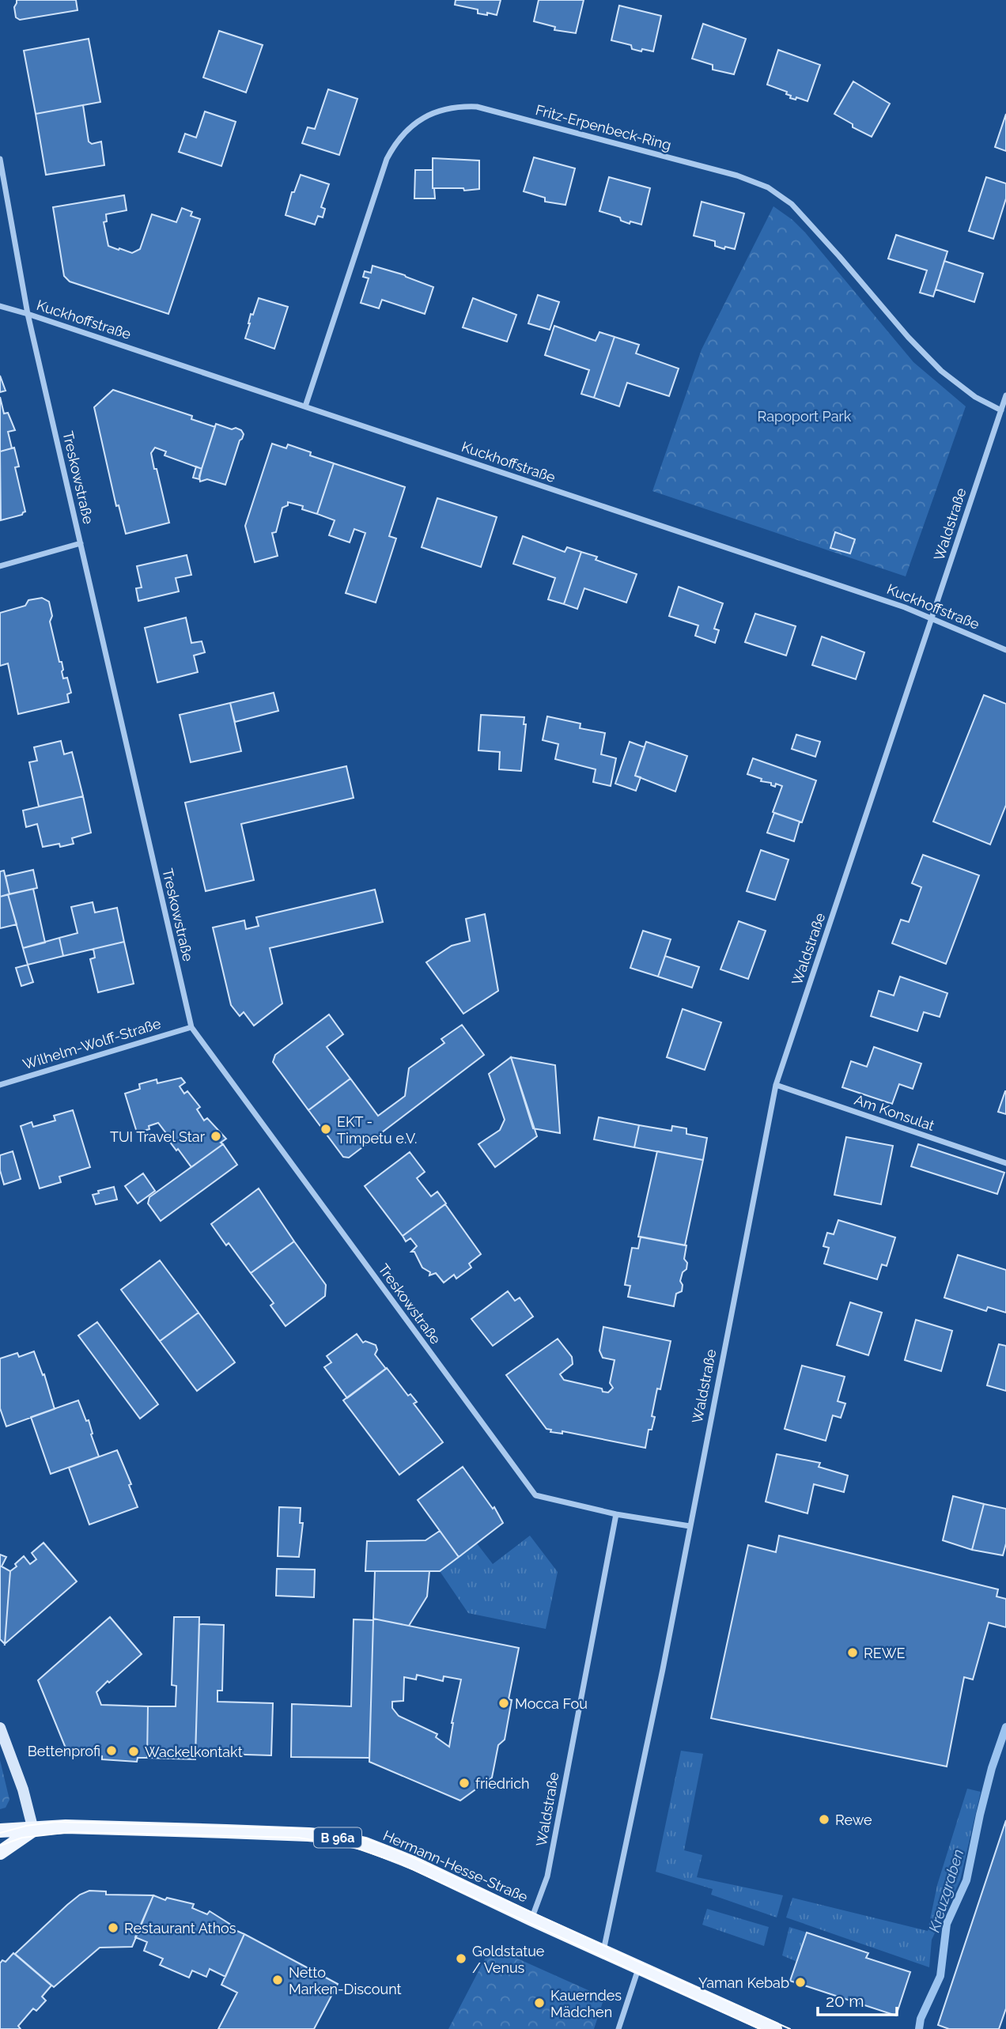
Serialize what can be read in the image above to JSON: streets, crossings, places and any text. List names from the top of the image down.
{
  "streets": {
    "main road": ["B 96a", "Hermann-Hesse-Straße"],
    "street": [
      "Fritz-Erpenbeck-Ring",
      "Kuckhoffstraße",
      "Treskowstraße",
      "Waldstraße",
      "Wilhelm-Wolff-Straße",
      "Am Konsulat"
    ]
  },
  "crossings": [
    ["Fritz-Erpenbeck-Ring", "Kuckhoffstraße"],
    ["Fritz-Erpenbeck-Ring", "Waldstraße"],
    ["Kuckhoffstraße", "Treskowstraße"],
    ["Kuckhoffstraße", "Waldstraße"],
    ["Treskowstraße", "Waldstraße"],
    ["Treskowstraße", "Wilhelm-Wolff-Straße"],
    ["Waldstraße", "Am Konsulat"],
    ["Waldstraße", "Hermann-Hesse-Straße"],
    ["B 96a", "Hermann-Hesse-Straße"]
  ],
  "water": ["Kreuzgraben"],
  "parks": ["Rapoport Park"],
  "places": [
    "EKT - Timpetu e.V.",
    "TUI Travel Star",
    "REWE",
    "Mocca Fou",
    "Bettenprofi",
    "Wackelkontakt",
    "friedrich",
    "Rewe",
    "Restaurant Athos",
    "Goldstatue / Venus",
    "Netto Marken-Discount",
    "Yaman Kebab",
    "Kauerndes Mädchen"
  ],
  "scale_bar": "20 m"
}
